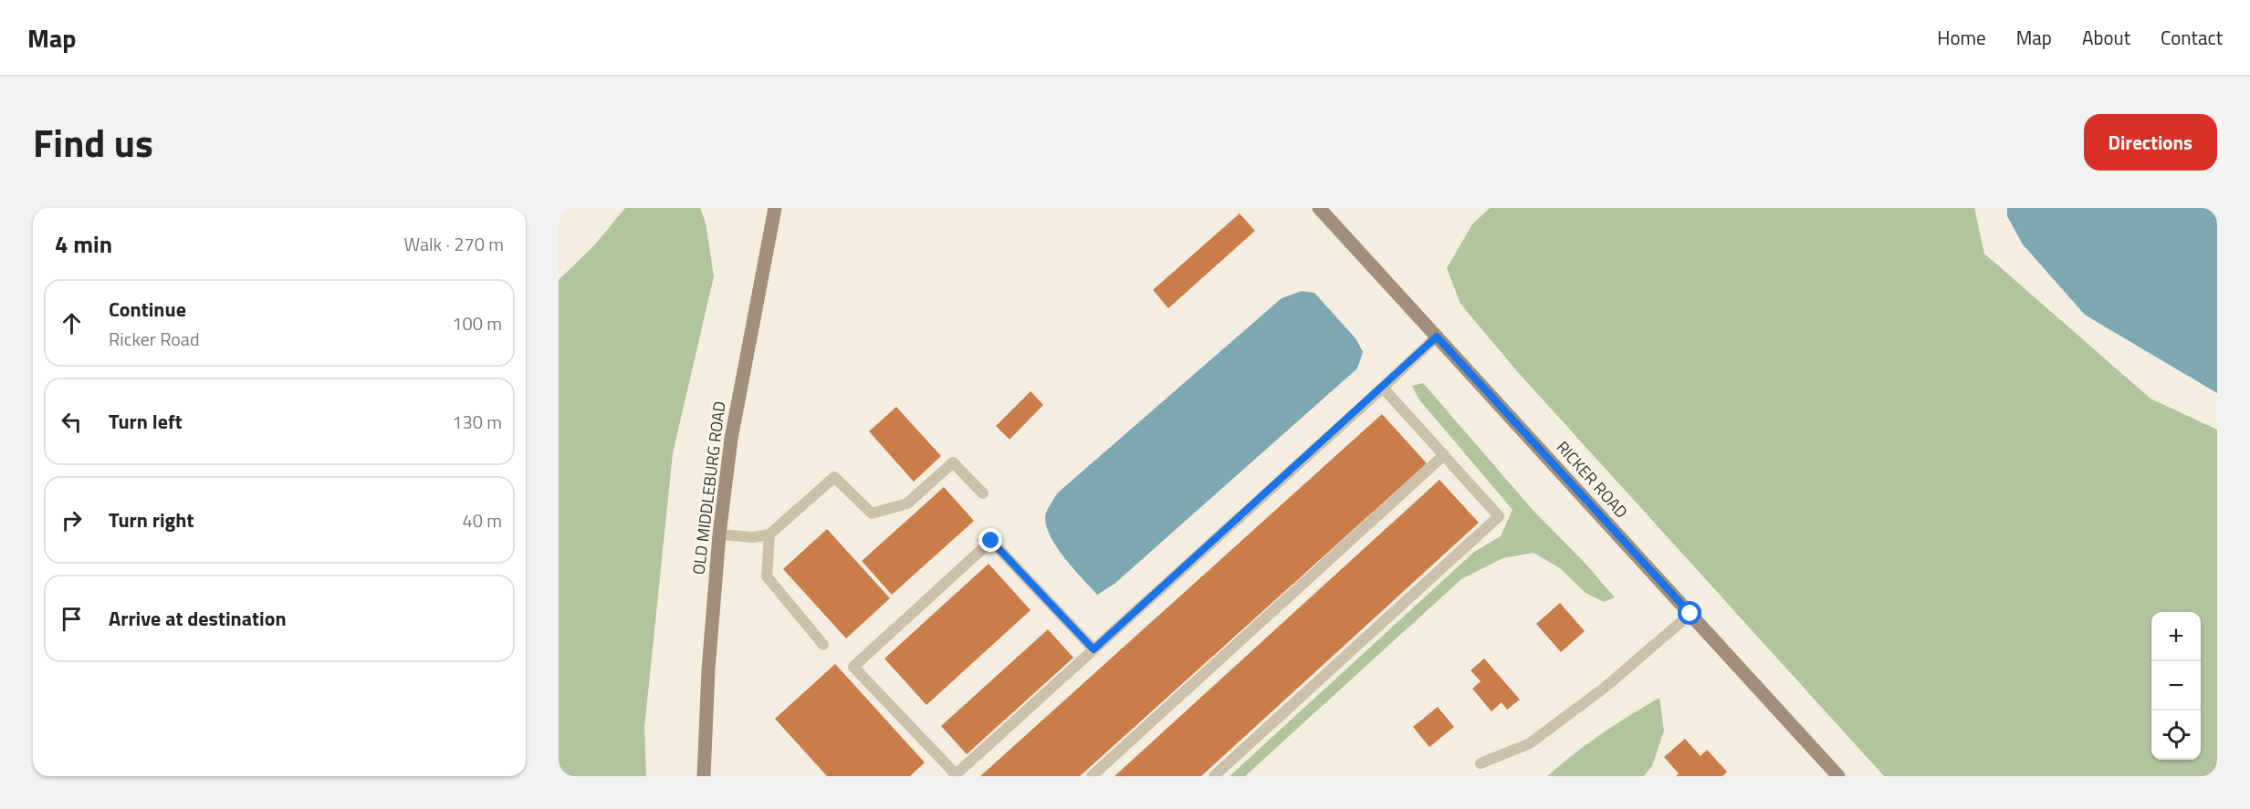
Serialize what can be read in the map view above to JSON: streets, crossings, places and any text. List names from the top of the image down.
{
  "streets": {
    "street": ["RICKER ROAD", "OLD MIDDLEBURG ROAD"]
  },
  "page": {
    "header": "Map",
    "nav": [
      "Home",
      "Map",
      "About",
      "Contact"
    ],
    "title": "Find us",
    "buttons": "Directions",
    "heading": ["4 min", "Walk · 270 m"],
    "list": [
      ["Continue", "Ricker Road", "100 m"],
      ["Turn left", "130 m"],
      ["Turn right", "40 m"],
      "Arrive at destination"
    ],
    "map_buttons": ["+", "−"]
  }
}
